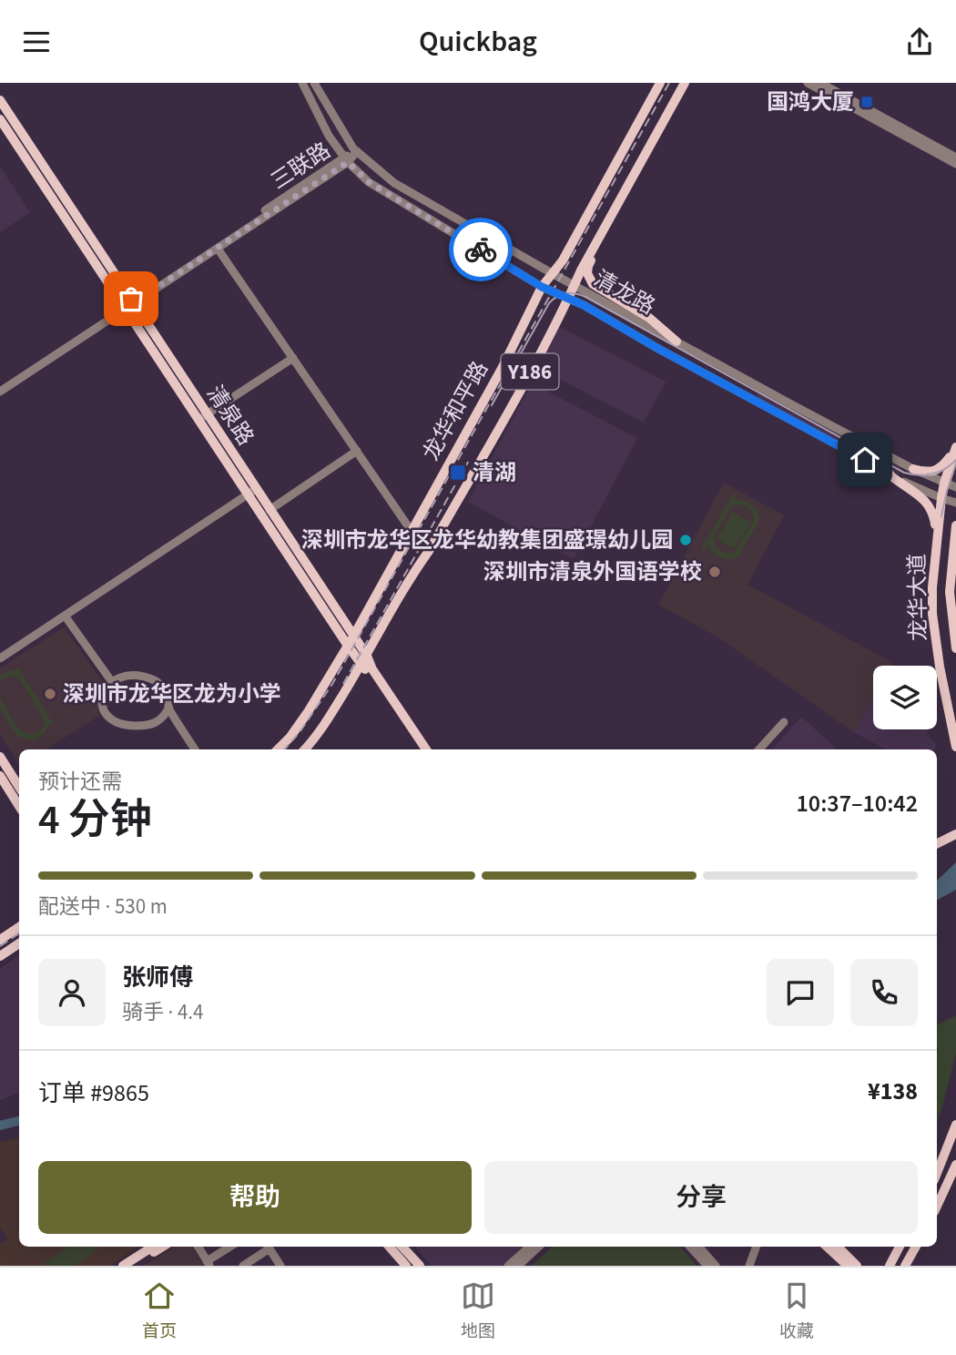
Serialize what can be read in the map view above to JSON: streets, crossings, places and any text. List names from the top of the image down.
{
  "streets": {
    "main road": [
      "Y186",
      "龙华和平路",
      "清泉路",
      "龙华大道"
    ],
    "street": ["三联路", "清龙路"]
  },
  "crossings": [
    ["三联路", "清龙路"],
    ["三联路", "清泉路"],
    ["清龙路", "龙华和平路"],
    ["清龙路", "龙华大道"],
    ["龙华和平路", "清泉路"]
  ],
  "places": {
    "transit": ["国鸿大厦", "清湖"],
    "other": ["深圳市龙华区龙华幼教集团盛璟幼儿园", "深圳市清泉外国语学校", "深圳市龙华区龙为小学"]
  },
  "page": {
    "header": "Quickbag",
    "heading": ["4 分钟", "预计还需", "10:37–10:42"],
    "panel": [
      "张师傅",
      "骑手 · 4.4",
      "订单 #9865",
      "¥138"
    ],
    "bar": "配送中 · 530 m",
    "buttons": ["帮助", "分享"],
    "tabs": ["首页", "地图", "收藏"]
  }
}
